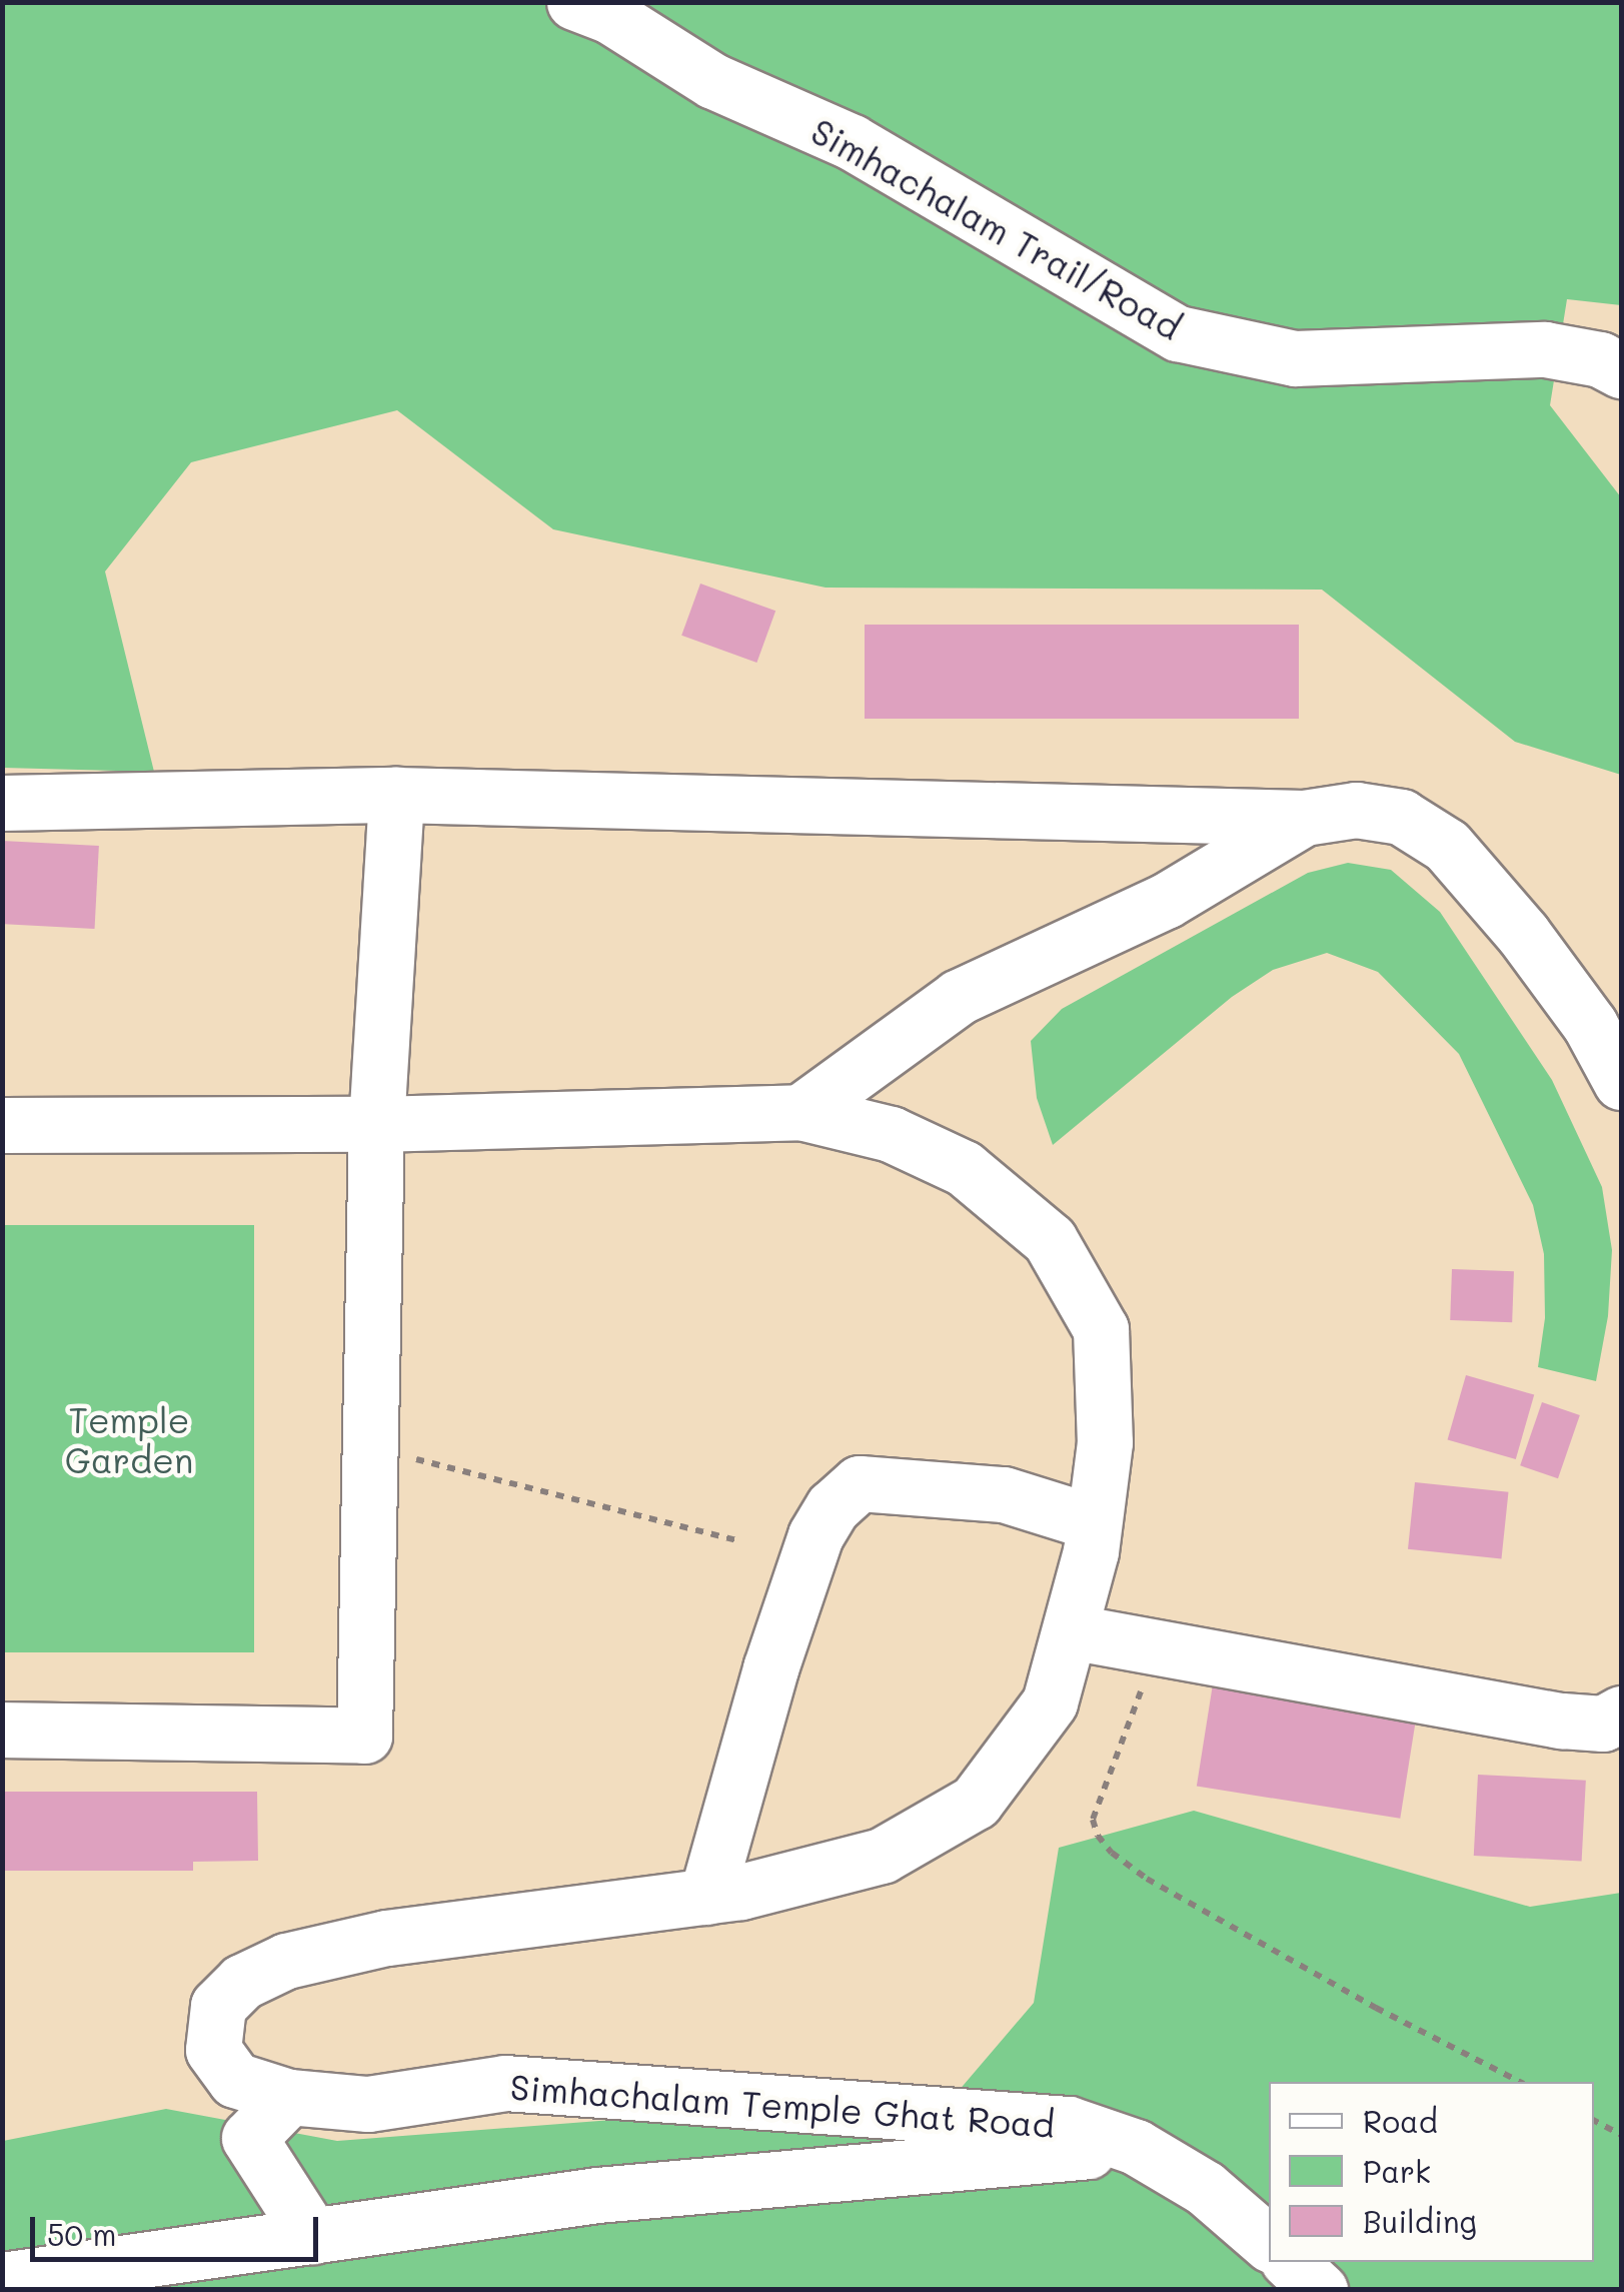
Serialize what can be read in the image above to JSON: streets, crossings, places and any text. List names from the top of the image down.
{
  "streets": {
    "street": ["Simhachalam Trail/Road", "Simhachalam Temple Ghat Road"]
  },
  "parks": ["Temple Garden"],
  "legend": ["Road", "Park", "Building"],
  "scale_bar": "50 m"
}
